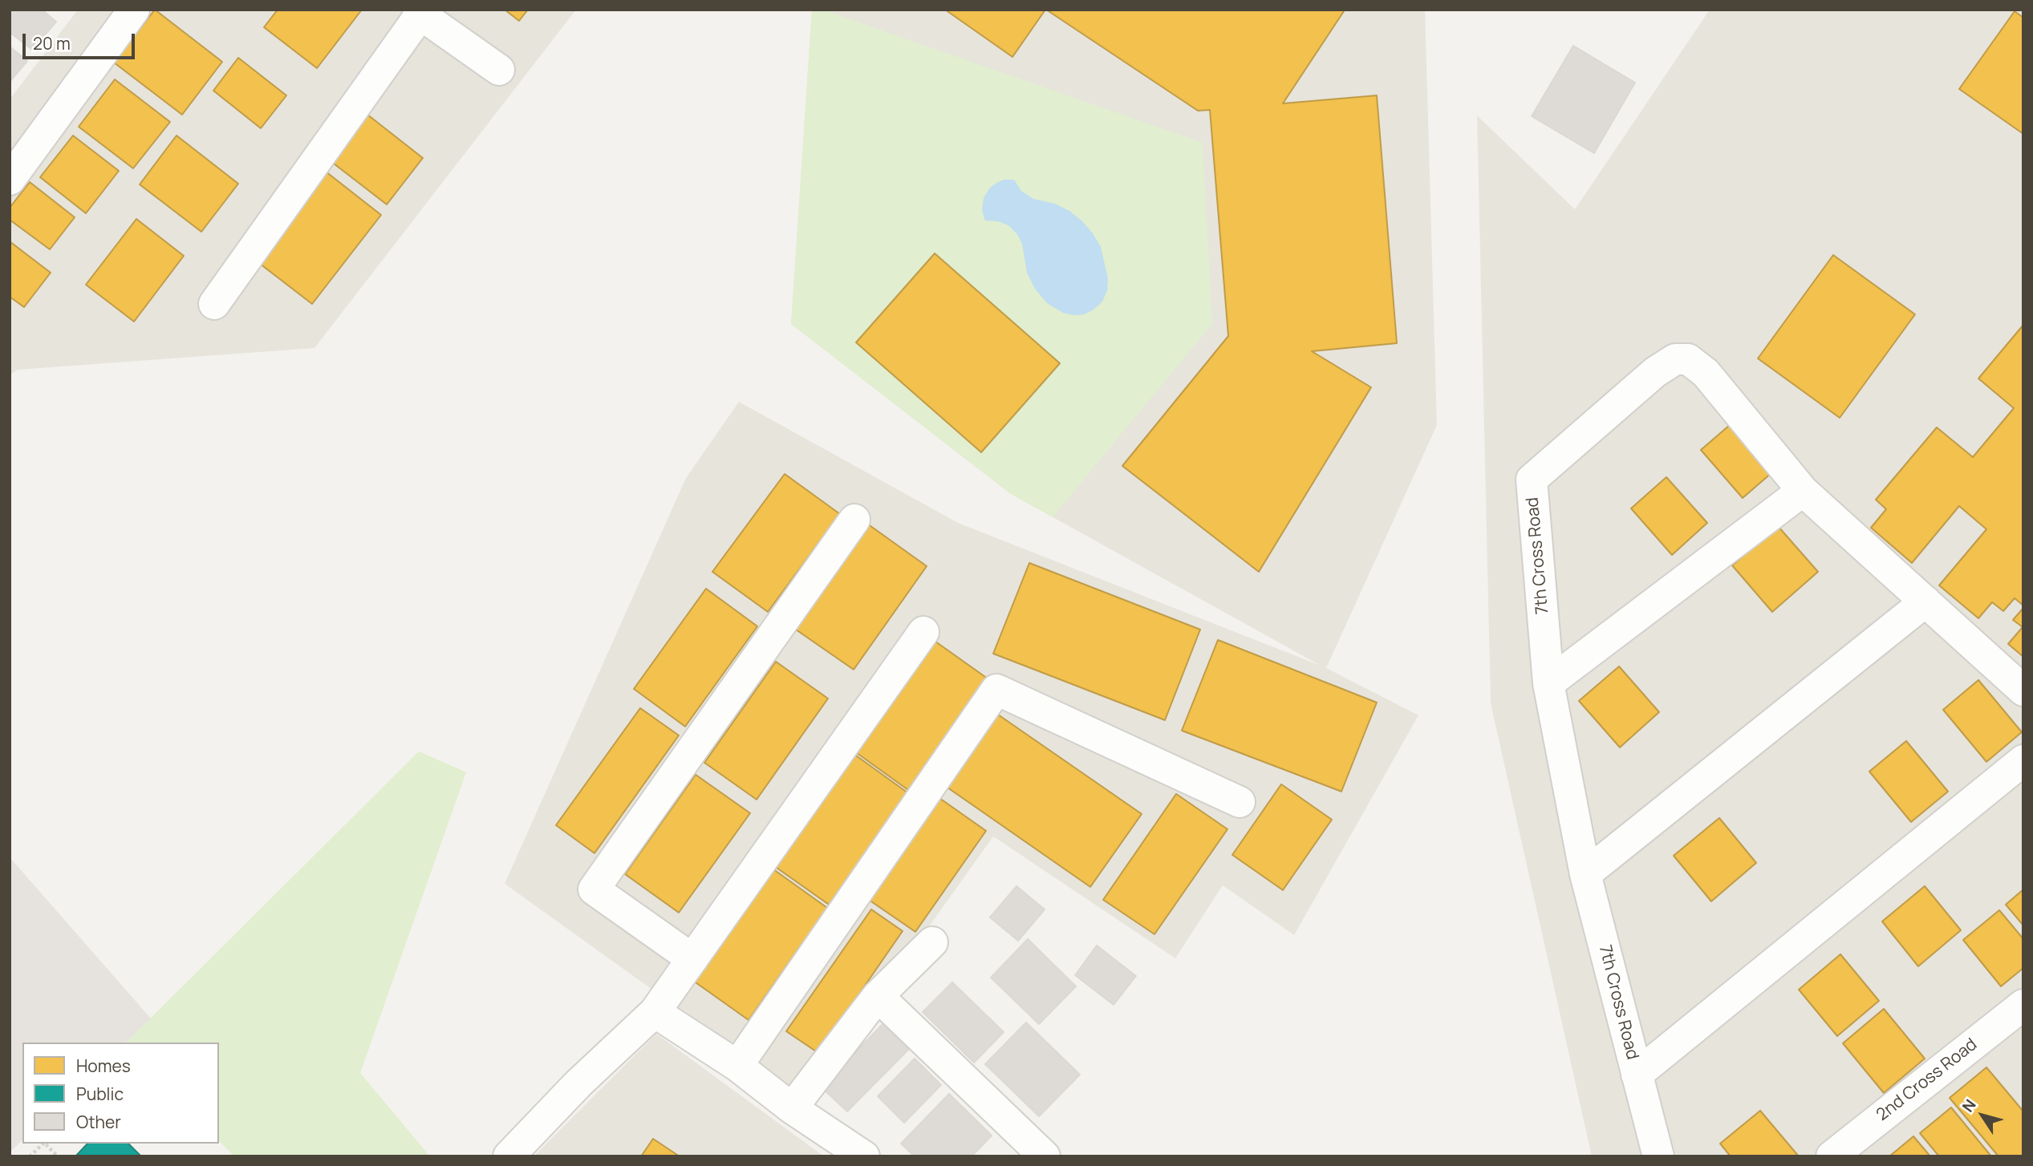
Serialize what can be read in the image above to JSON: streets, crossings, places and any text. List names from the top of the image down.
{
  "streets": {
    "street": ["7th Cross Road", "2nd Cross Road"]
  },
  "legend": ["Homes", "Public", "Other"],
  "scale_bar": "20 m",
  "north": "top left"
}
